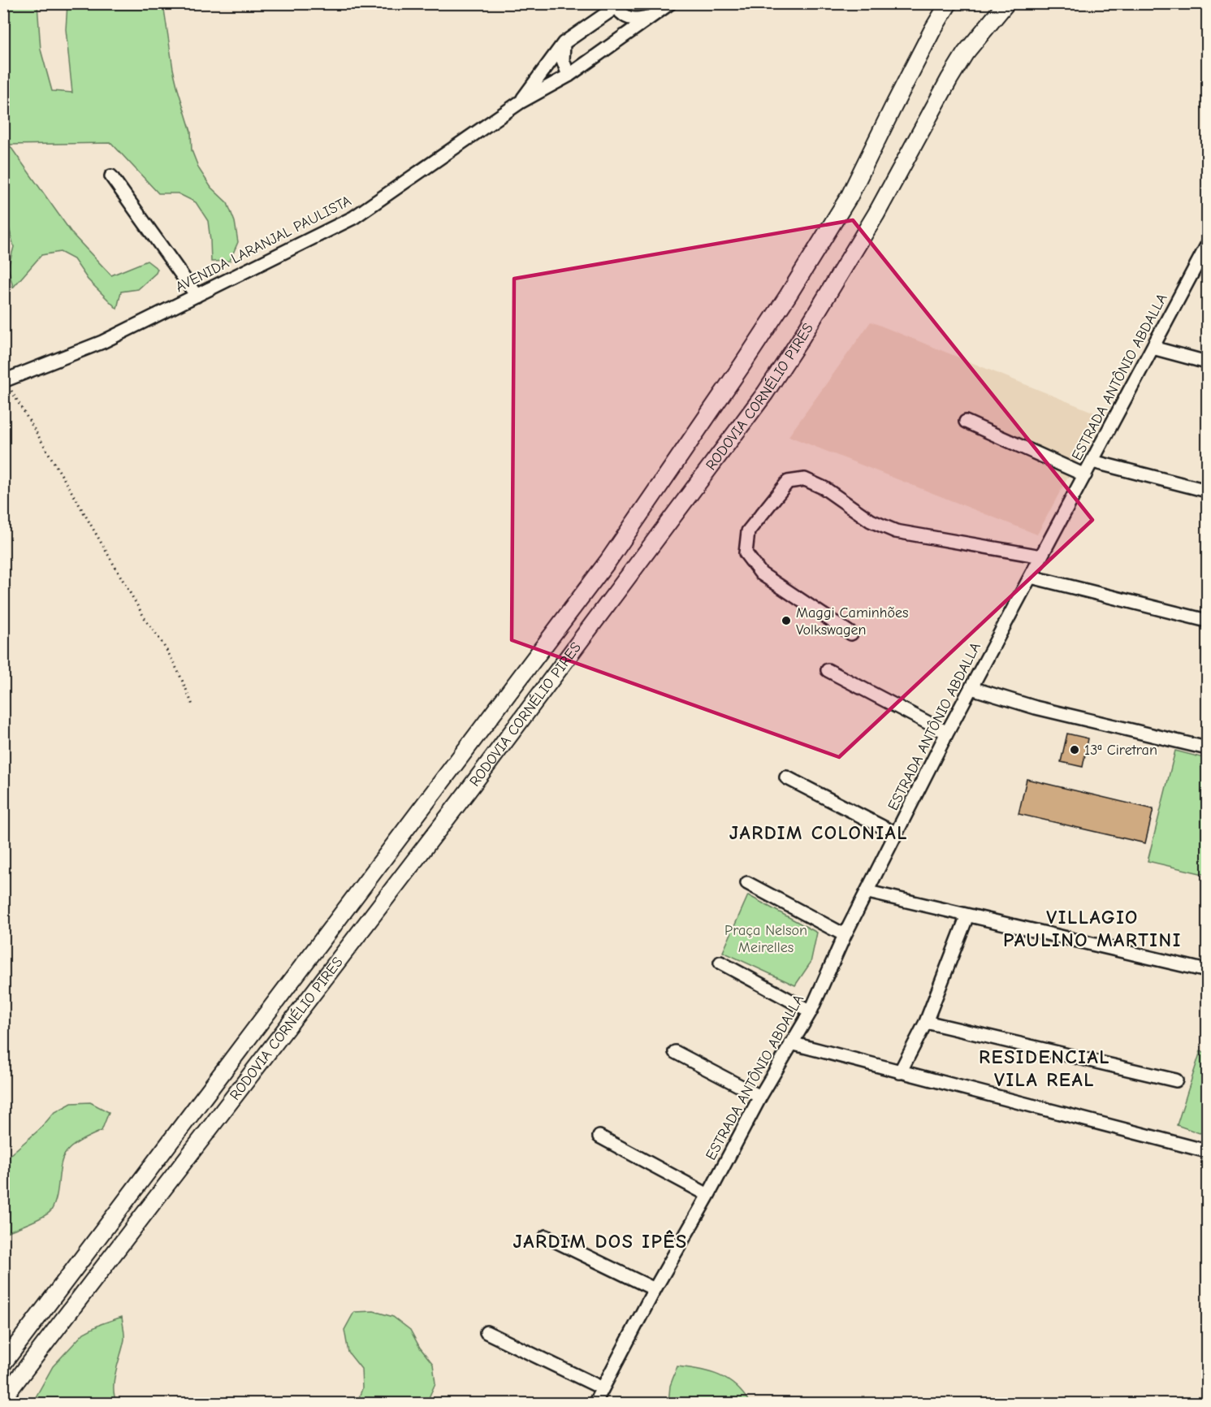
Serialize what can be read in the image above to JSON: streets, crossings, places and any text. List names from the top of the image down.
{
  "streets": {
    "main road": ["RODOVIA CORNÉLIO PIRES"],
    "street": ["AVENIDA LARANJAL PAULISTA", "ESTRADA ANTÔNIO ABDALLA"]
  },
  "districts": [
    "JARDIM COLONIAL",
    "VILLAGIO PAULINO MARTINI",
    "RESIDENCIAL VILA REAL",
    "JARDIM DOS IPÊS"
  ],
  "parks": ["Praça Nelson Meirelles"],
  "places": ["Maggi Caminhões Volkswagen", "13ª Ciretran"]
}
